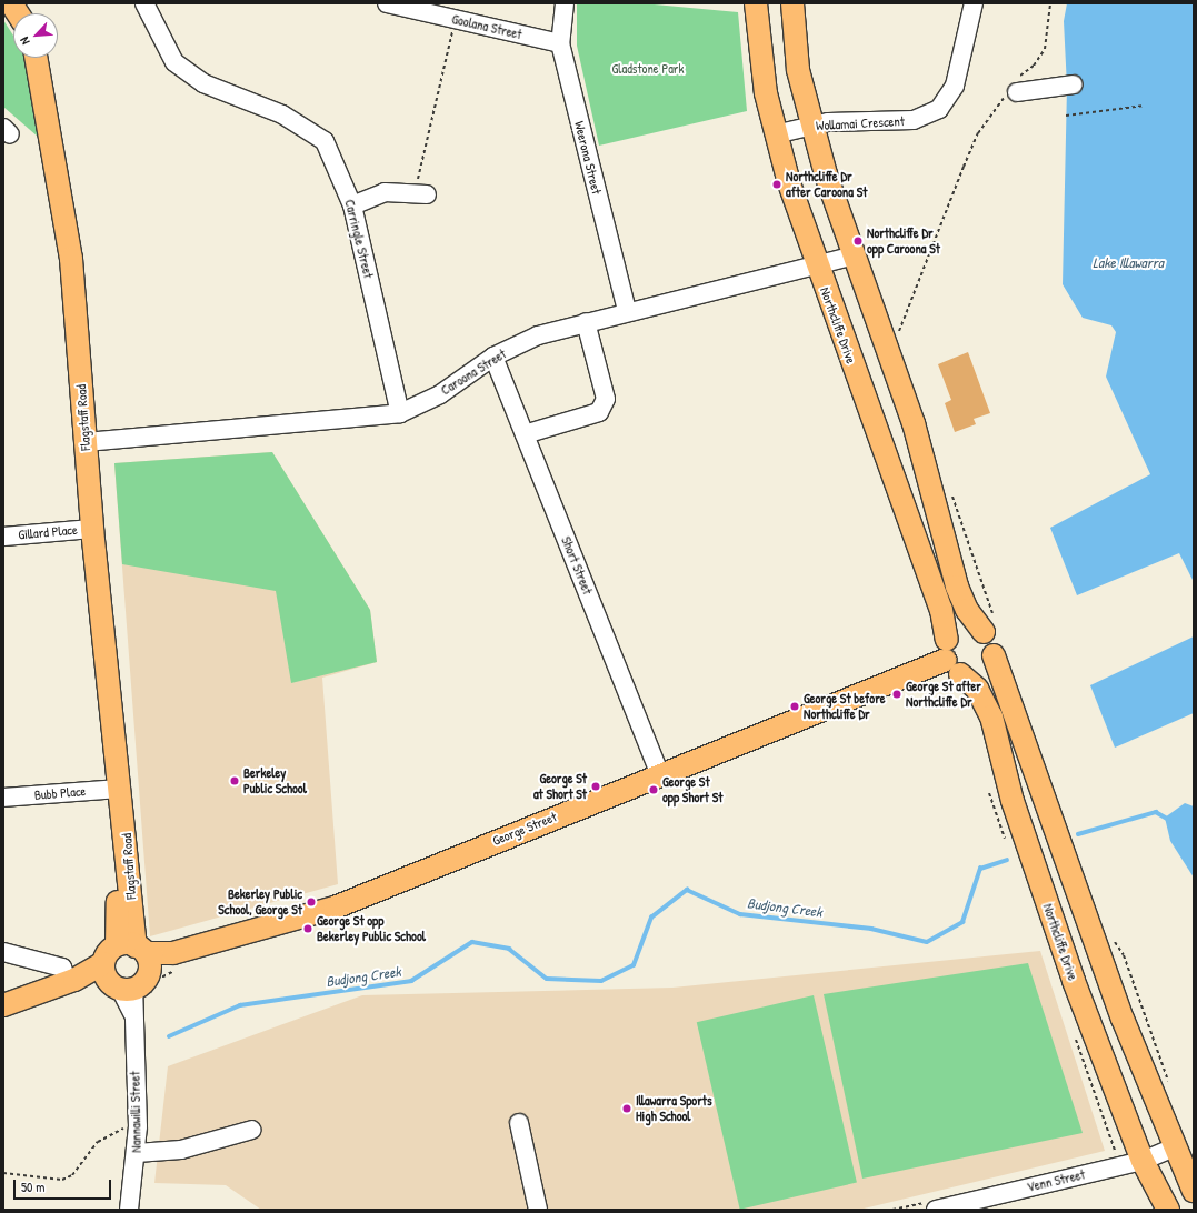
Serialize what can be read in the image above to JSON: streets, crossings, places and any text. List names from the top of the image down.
{
  "streets": {
    "main road": ["Northcliffe Drive", "Flagstaff Road", "George Street"],
    "street": [
      "Goolana Street",
      "Wollamai Crescent",
      "Weerona Street",
      "Carringle Street",
      "Caroona Street",
      "Gillard Place",
      "Short Street",
      "Bubb Place",
      "Nannawilli Street",
      "Venn Street"
    ]
  },
  "crossings": [
    ["Goolana Street", "Weerona Street"],
    ["Wollamai Crescent", "Northcliffe Drive"],
    ["Weerona Street", "Caroona Street"],
    ["Carringle Street", "Caroona Street"],
    ["Northcliffe Drive", "Caroona Street"],
    ["Northcliffe Drive", "George Street"],
    ["Northcliffe Drive", "Venn Street"],
    ["Caroona Street", "Flagstaff Road"],
    ["Caroona Street", "Short Street"],
    ["Flagstaff Road", "Gillard Place"],
    ["Flagstaff Road", "Bubb Place"],
    ["Flagstaff Road", "George Street"],
    ["Flagstaff Road", "Nannawilli Street"],
    ["Short Street", "George Street"],
    ["George Street", "Nannawilli Street"]
  ],
  "water": ["Lake Illawarra", "Budjong Creek"],
  "parks": ["Gladstone Park"],
  "places": [
    "Northcliffe Dr after Caroona St",
    "Northcliffe Dr opp Caroona St",
    "George St after Northcliffe Dr",
    "George St before Northcliffe Dr",
    "Berkeley Public School",
    "George St at Short St",
    "George St opp Short St",
    "Bekerley Public School, George St",
    "George St opp Bekerley Public School",
    "Illawarra Sports High School"
  ],
  "scale_bar": "50 m",
  "north": "bottom left"
}
